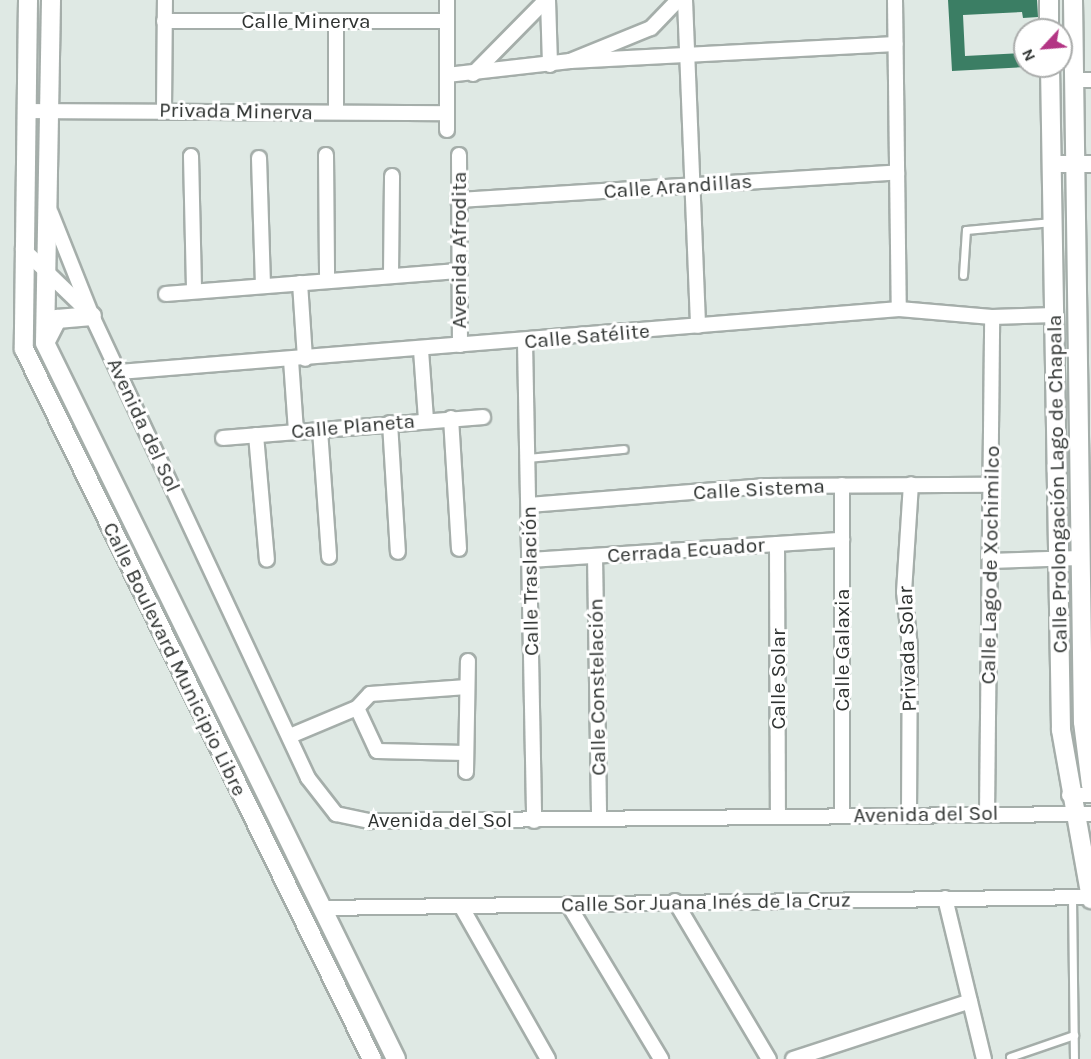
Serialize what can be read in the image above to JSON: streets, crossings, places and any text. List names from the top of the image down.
{
  "streets": {
    "main road": ["Calle Prolongación Lago de Chapala", "Calle Boulevard Municipio Libre"],
    "street": [
      "Calle Minerva",
      "Privada Minerva",
      "Calle Arandillas",
      "Avenida Afrodita",
      "Calle Satélite",
      "Avenida del Sol",
      "Calle Planeta",
      "Calle Sistema",
      "Cerrada Ecuador",
      "Calle Lago de Xochimilco",
      "Calle Traslación",
      "Privada Solar",
      "Calle Galaxia",
      "Calle Solar",
      "Calle Constelación",
      "Calle Sor Juana Inés de la Cruz"
    ]
  },
  "crossings": [
    ["Privada Minerva", "Calle Boulevard Municipio Libre"],
    ["Calle Arandillas", "Avenida Afrodita"],
    ["Avenida Afrodita", "Calle Satélite"],
    ["Calle Satélite", "Avenida del Sol"],
    ["Calle Satélite", "Calle Prolongación Lago de Chapala"],
    ["Calle Satélite", "Calle Lago de Xochimilco"],
    ["Calle Satélite", "Calle Traslación"],
    ["Avenida del Sol", "Calle Prolongación Lago de Chapala"],
    ["Avenida del Sol", "Calle Lago de Xochimilco"],
    ["Avenida del Sol", "Calle Traslación"],
    ["Avenida del Sol", "Privada Solar"],
    ["Avenida del Sol", "Calle Galaxia"],
    ["Avenida del Sol", "Calle Boulevard Municipio Libre"],
    ["Avenida del Sol", "Calle Solar"],
    ["Avenida del Sol", "Calle Constelación"],
    ["Calle Prolongación Lago de Chapala", "Calle Sor Juana Inés de la Cruz"],
    ["Calle Sistema", "Calle Lago de Xochimilco"],
    ["Calle Sistema", "Calle Traslación"],
    ["Calle Sistema", "Privada Solar"],
    ["Calle Sistema", "Calle Galaxia"],
    ["Cerrada Ecuador", "Calle Traslación"],
    ["Cerrada Ecuador", "Calle Galaxia"],
    ["Cerrada Ecuador", "Calle Solar"],
    ["Cerrada Ecuador", "Calle Constelación"],
    ["Calle Boulevard Municipio Libre", "Calle Sor Juana Inés de la Cruz"]
  ],
  "north": "bottom left"
}
